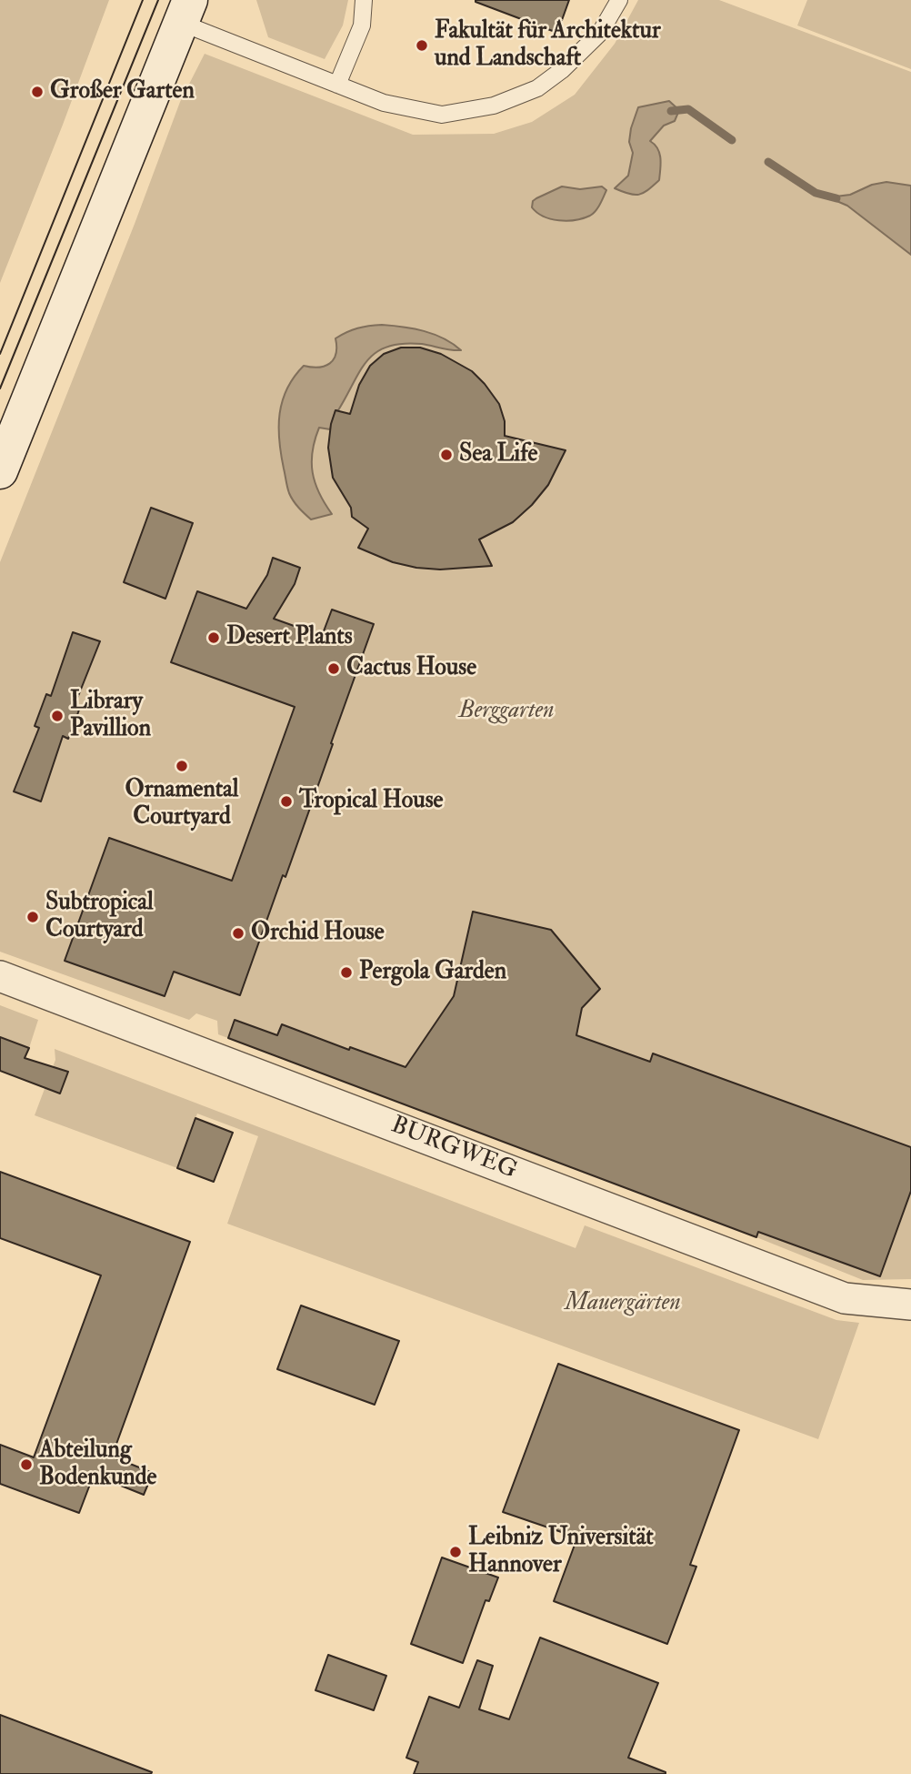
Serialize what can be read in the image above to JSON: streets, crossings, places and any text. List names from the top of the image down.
{
  "streets": {
    "street": ["BURGWEG"]
  },
  "parks": ["Berggarten", "Mauergärten"],
  "places": [
    "Fakultät für Architektur und Landschaft",
    "Großer Garten",
    "Sea Life",
    "Desert Plants",
    "Cactus House",
    "Library Pavillion",
    "Ornamental Courtyard",
    "Tropical House",
    "Subtropical Courtyard",
    "Orchid House",
    "Pergola Garden",
    "Abteilung Bodenkunde",
    "Leibniz Universität Hannover"
  ]
}
